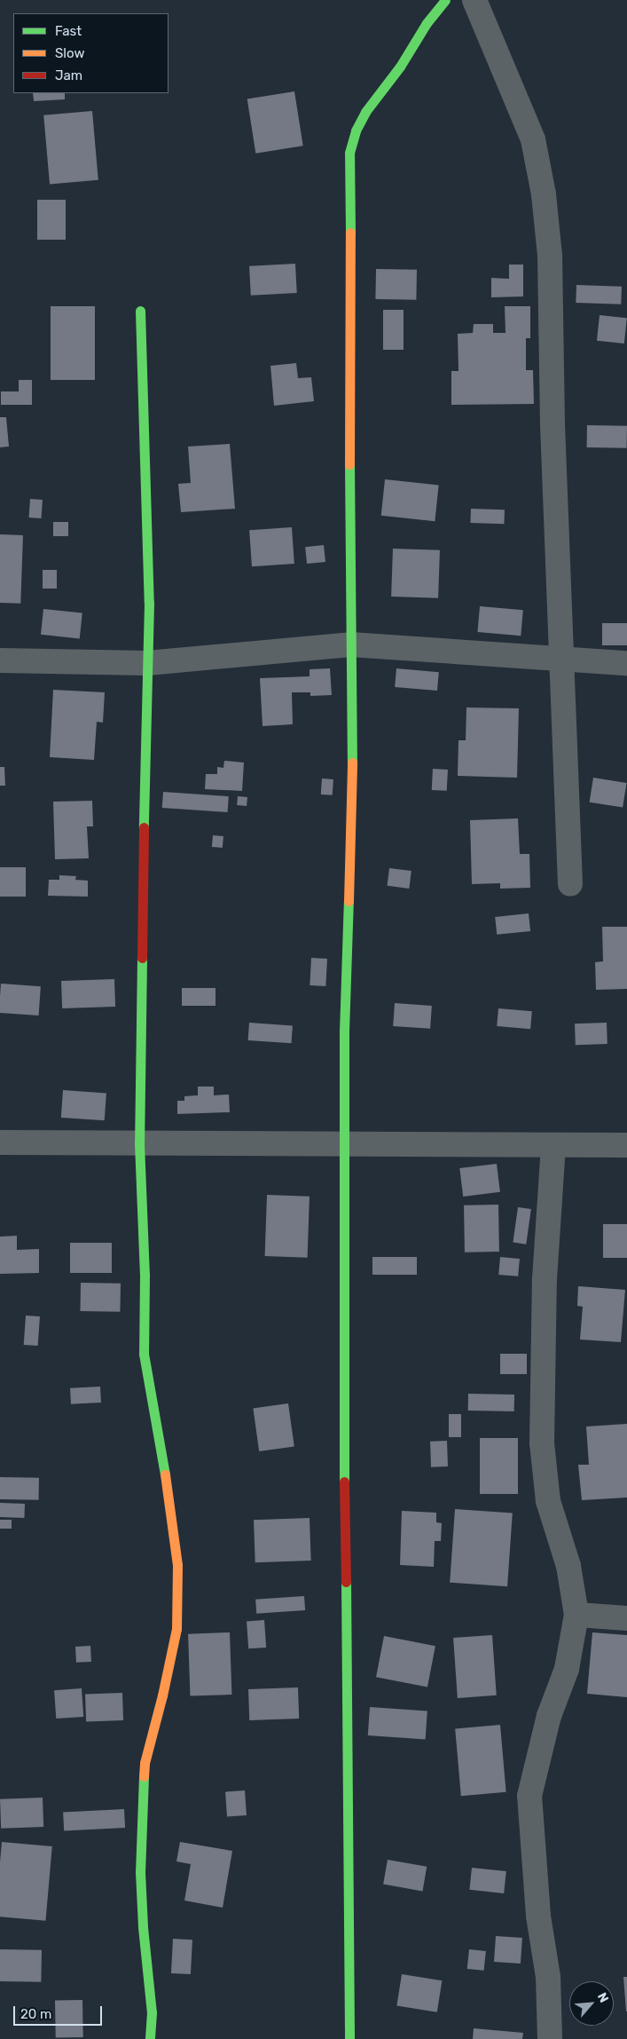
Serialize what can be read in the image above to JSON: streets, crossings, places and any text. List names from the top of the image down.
{
  "legend": ["Fast", "Slow", "Jam"],
  "scale_bar": "20 m",
  "north": "top right"
}
